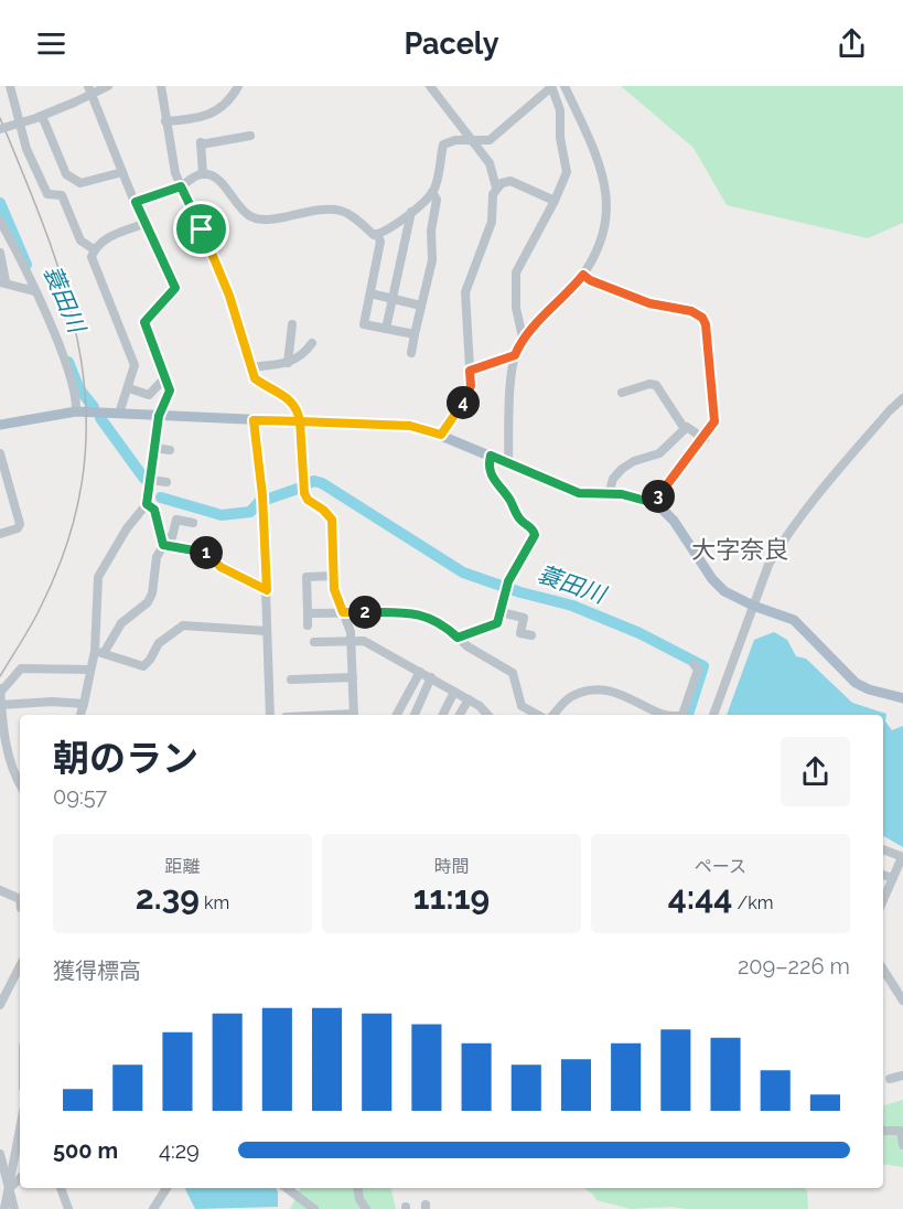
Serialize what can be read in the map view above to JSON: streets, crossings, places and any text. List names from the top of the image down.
{
  "districts": ["大字奈良"],
  "water": ["蓑田川"],
  "page": {
    "header": "Pacely",
    "pins": [
      "4",
      "3",
      "1",
      "2"
    ],
    "heading": ["朝のラン", "09:57"],
    "stats": [
      ["距離", "2.39 km"],
      ["時間", "11:19"],
      ["ペース", "4:44 /km"]
    ],
    "chart": ["獲得標高", "209–226 m"],
    "list": [
      {
        "name": "500 m",
        "note": "4:29"
      }
    ]
  }
}
